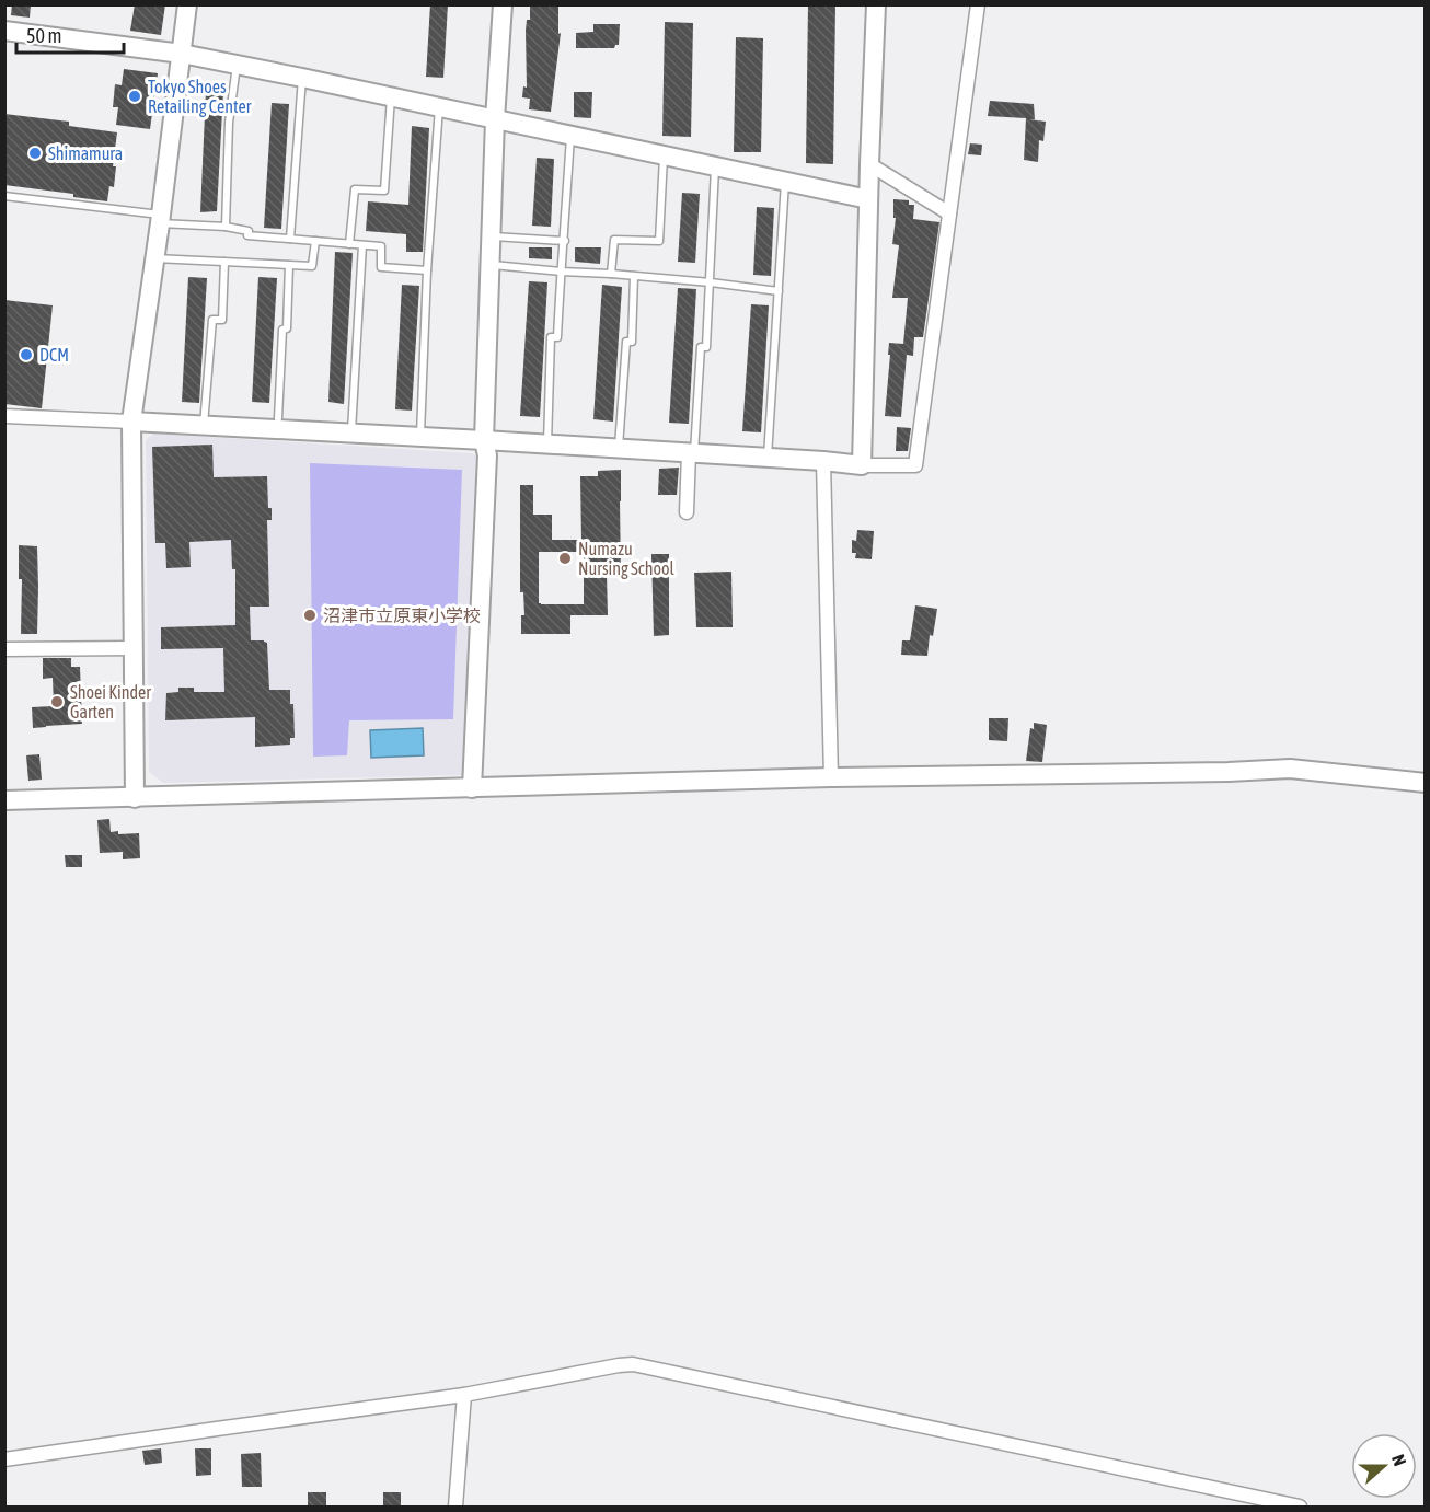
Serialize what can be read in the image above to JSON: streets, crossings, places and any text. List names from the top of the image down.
{
  "places": [
    "Tokyo Shoes Retailing Center",
    "Shimamura",
    "DCM",
    "Numazu Nursing School",
    "沼津市立原東小学校",
    "Shoei Kinder Garten"
  ],
  "scale_bar": "50 m",
  "north": "right"
}
